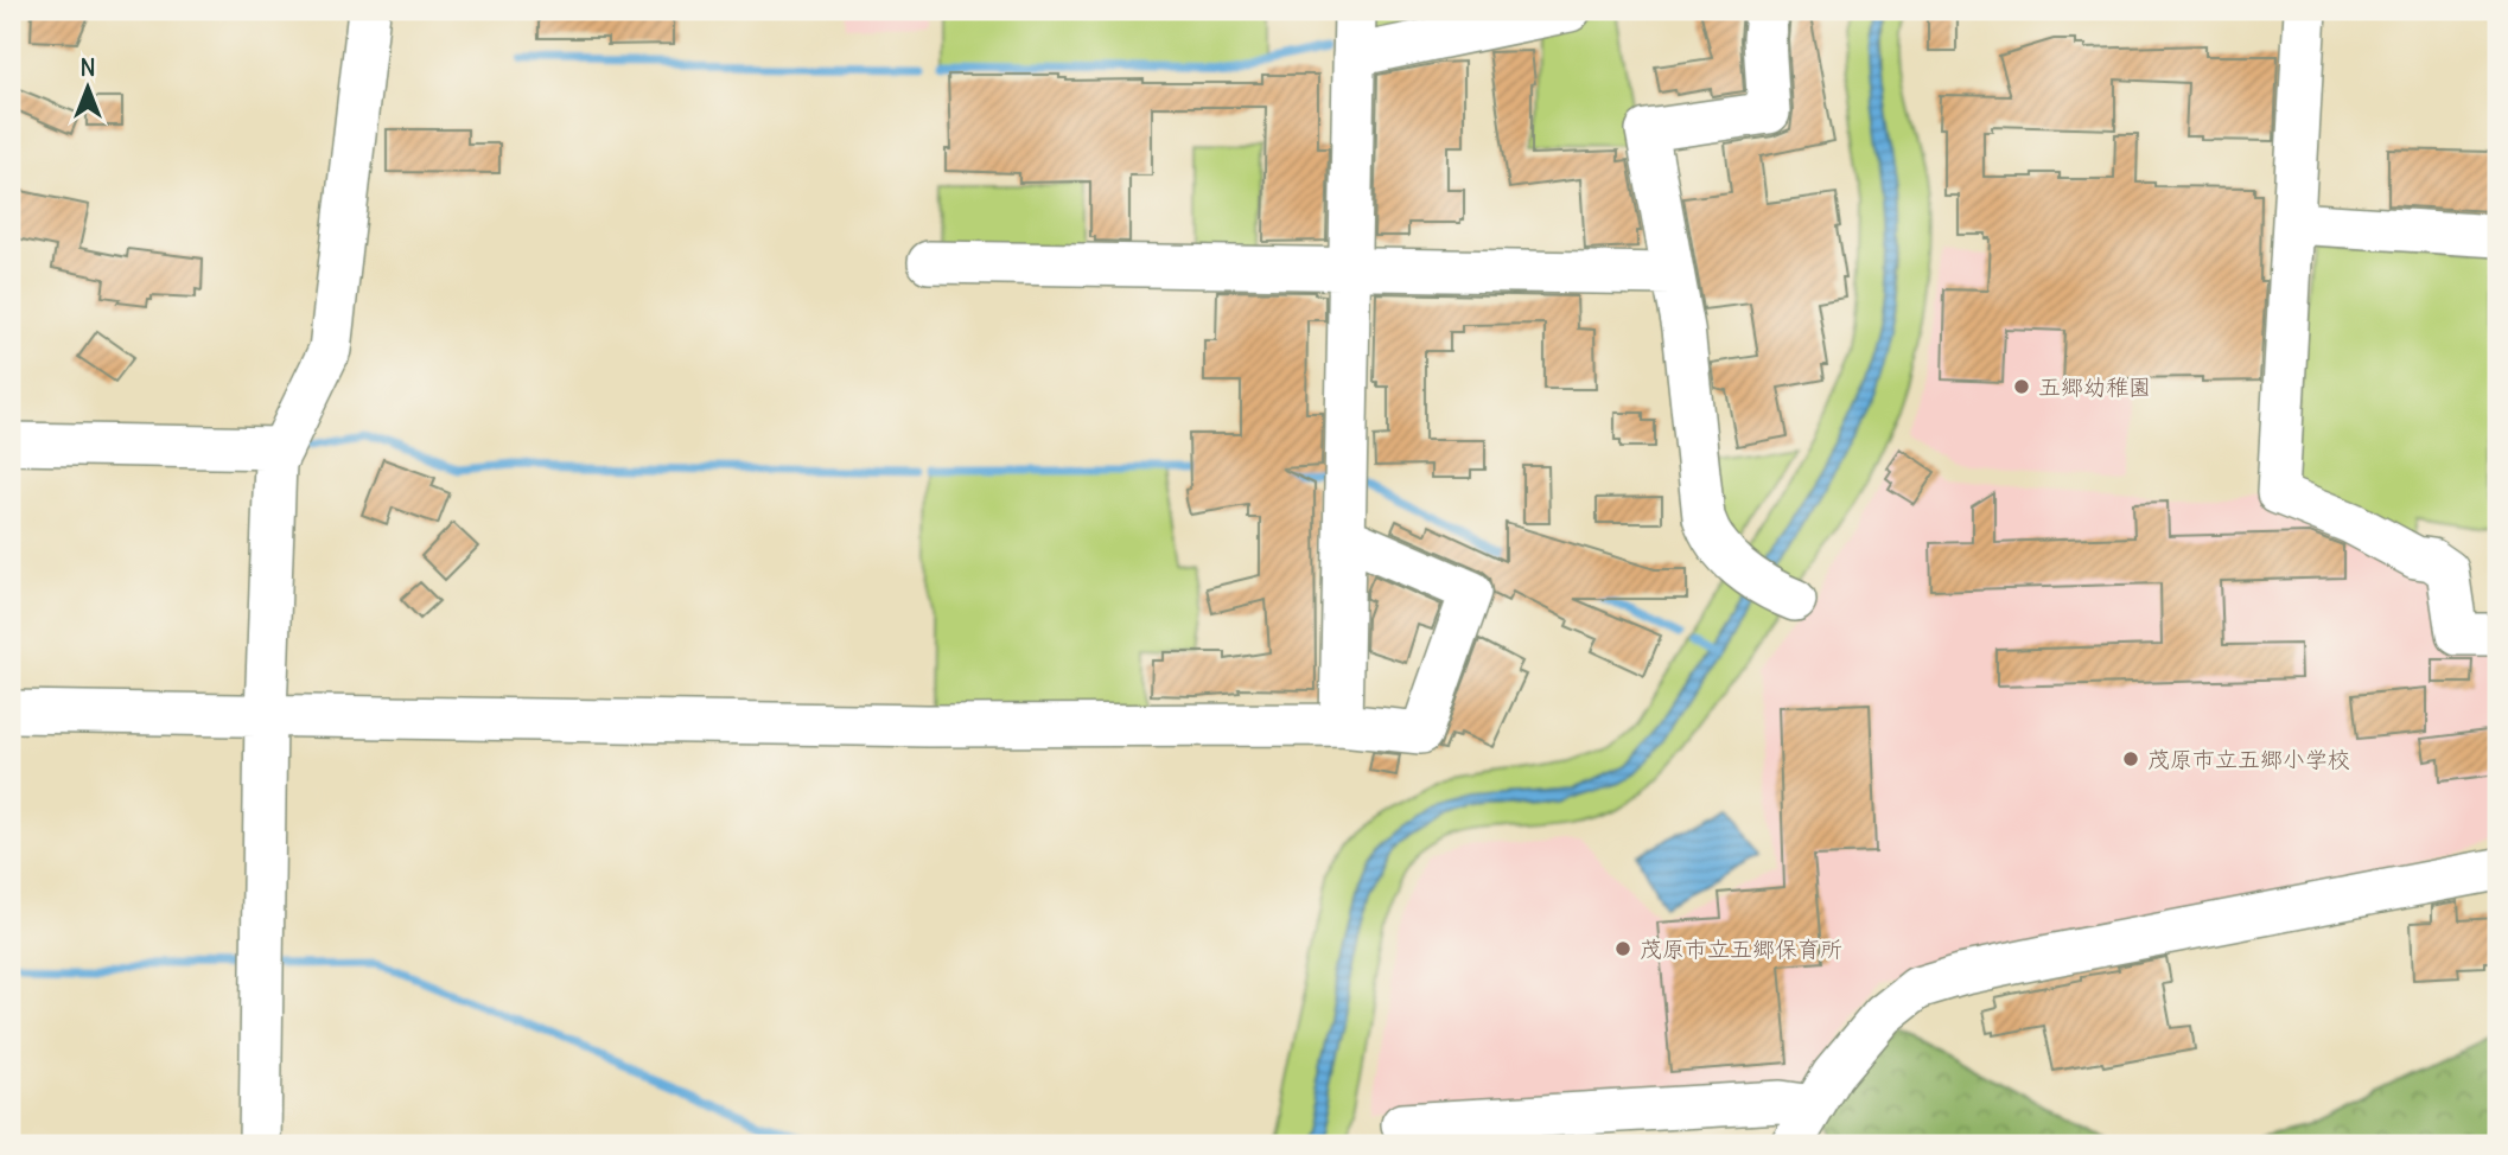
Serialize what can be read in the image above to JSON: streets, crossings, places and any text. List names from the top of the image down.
{
  "places": ["五郷幼稚園", "茂原市立五郷小学校", "茂原市立五郷保育所"],
  "north": "top"
}
